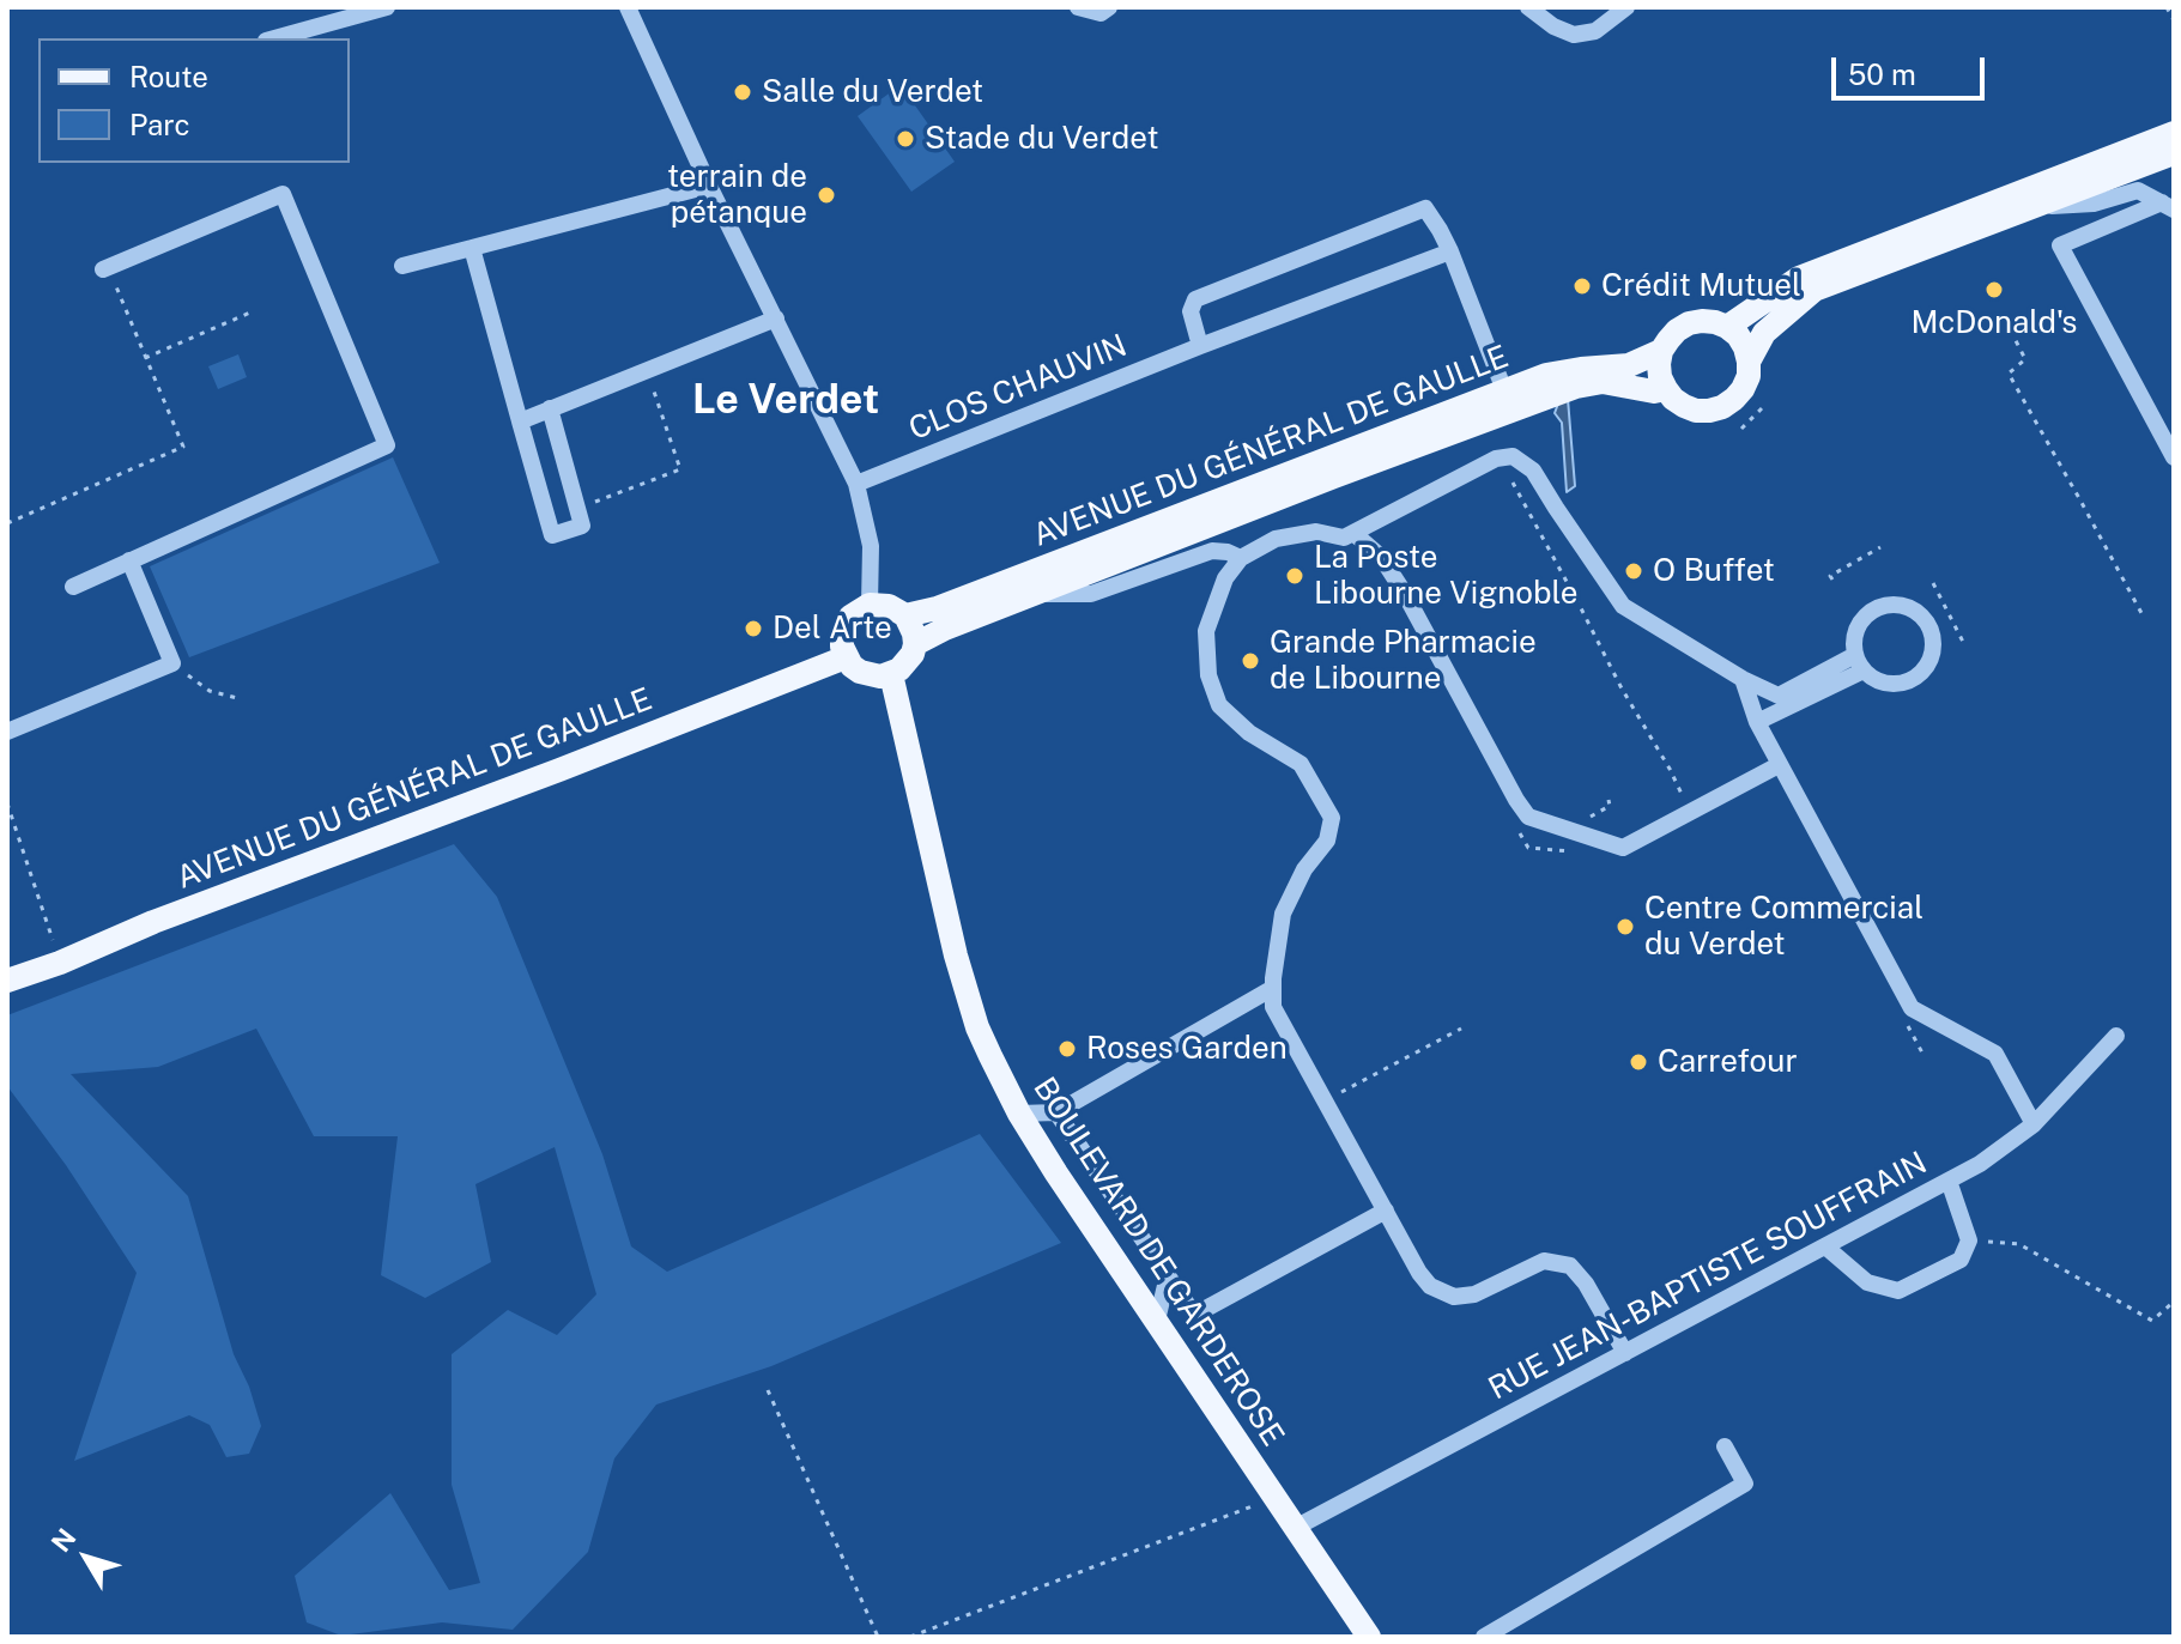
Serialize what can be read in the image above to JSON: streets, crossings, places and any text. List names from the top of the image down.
{
  "streets": {
    "main road": ["AVENUE DU GÉNÉRAL DE GAULLE", "BOULEVARD DE GARDEROSE"],
    "street": ["CLOS CHAUVIN", "RUE JEAN-BAPTISTE SOUFFRAIN"]
  },
  "crossings": [
    ["AVENUE DU GÉNÉRAL DE GAULLE", "BOULEVARD DE GARDEROSE"],
    ["BOULEVARD DE GARDEROSE", "RUE JEAN-BAPTISTE SOUFFRAIN"]
  ],
  "districts": ["Le Verdet"],
  "places": [
    "Salle du Verdet",
    "Stade du Verdet",
    "terrain de pétanque",
    "Crédit Mutuel",
    "McDonald's",
    "O Buffet",
    "La Poste Libourne Vignoble",
    "Del Arte",
    "Grande Pharmacie de Libourne",
    "Centre Commercial du Verdet",
    "Roses Garden",
    "Carrefour"
  ],
  "legend": ["Route", "Parc"],
  "scale_bar": "50 m",
  "north": "top left"
}
